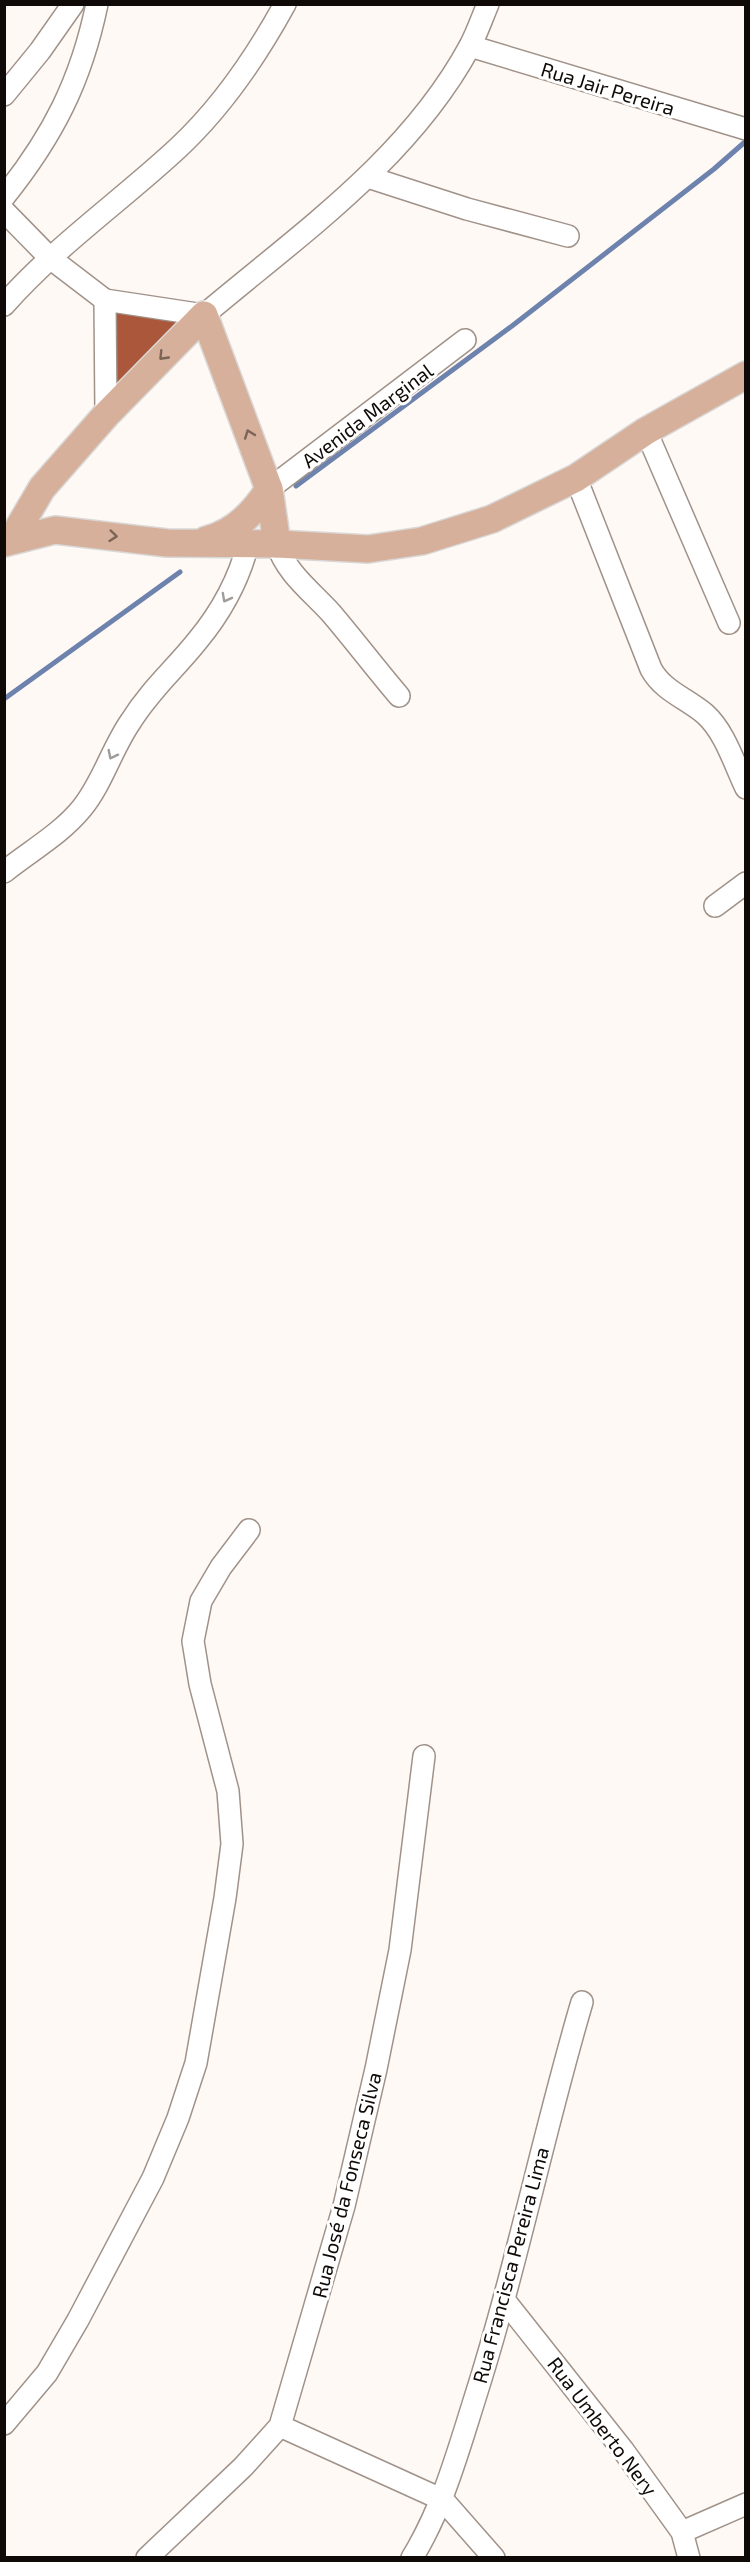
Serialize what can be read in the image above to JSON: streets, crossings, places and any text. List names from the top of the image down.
{
  "streets": {
    "street": [
      "Rua Jair Pereira",
      "Avenida Marginal",
      "Rua José da Fonseca Silva",
      "Rua Francisca Pereira Lima",
      "Rua Umberto Nery"
    ]
  },
  "crossings": [
    ["Rua Francisca Pereira Lima", "Rua Umberto Nery"]
  ]
}
